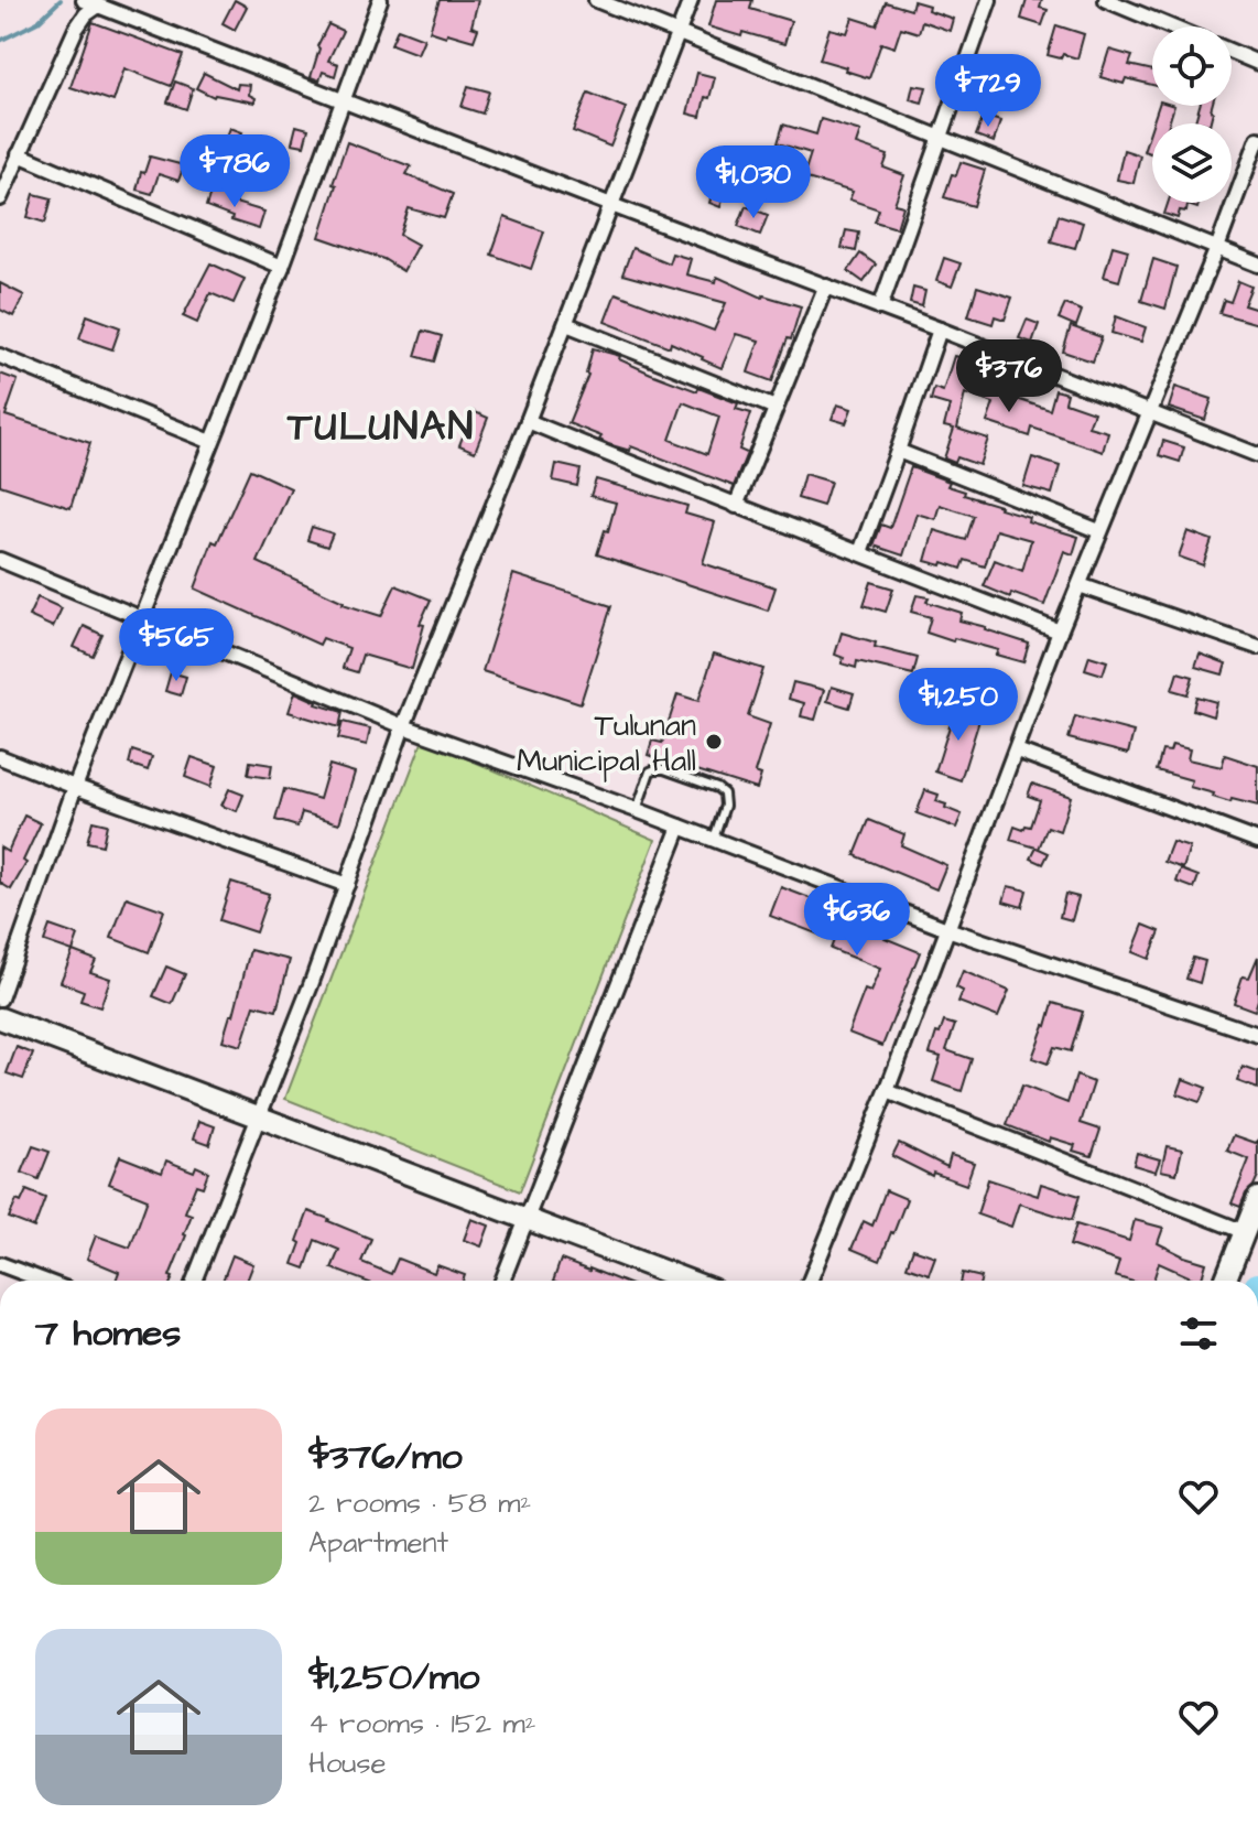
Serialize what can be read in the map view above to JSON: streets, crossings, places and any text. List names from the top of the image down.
{
  "districts": ["TULUNAN"],
  "places": ["Tulunan Municipal Hall"],
  "page": {
    "price": [
      "$729",
      "$786",
      "$1,030",
      "$376",
      "$565",
      "$1,250",
      "$636"
    ],
    "heading": "7 homes",
    "list": [
      {
        "name": "$376/mo",
        "note": "2 rooms · 58 m² · Apartment"
      },
      {
        "name": "$1,250/mo",
        "note": "4 rooms · 152 m² · House"
      }
    ]
  }
}
